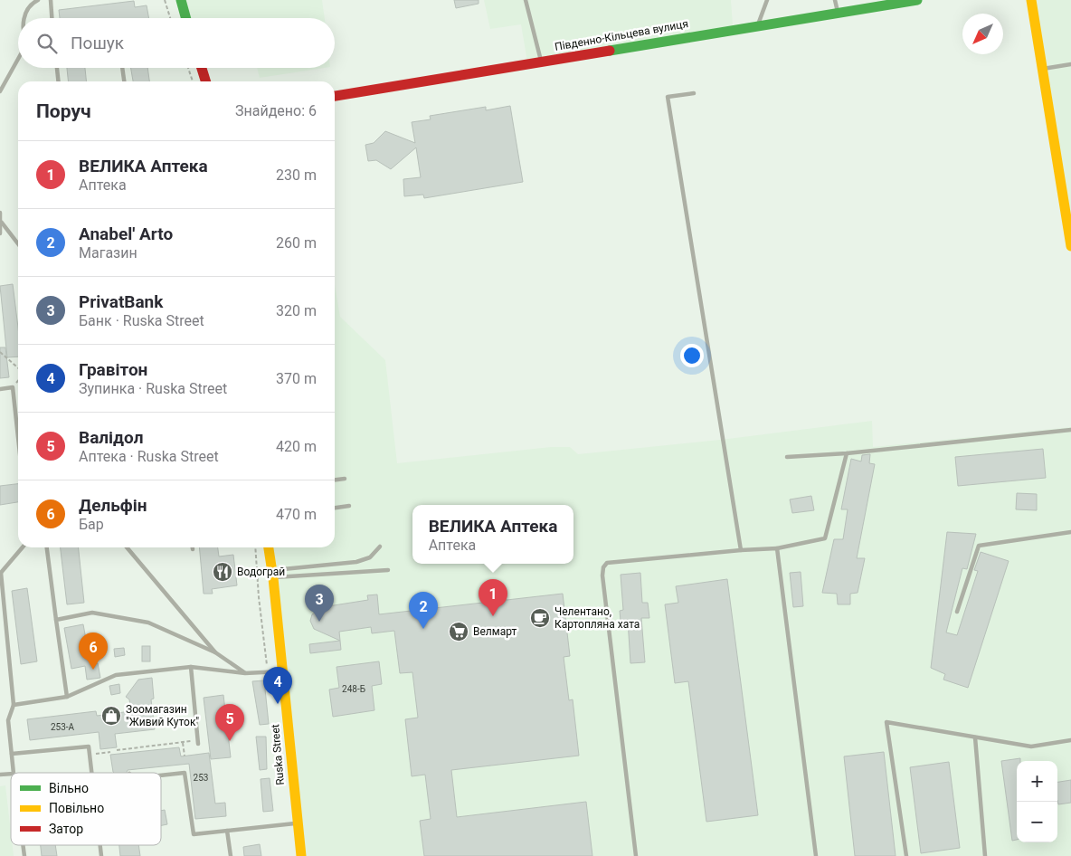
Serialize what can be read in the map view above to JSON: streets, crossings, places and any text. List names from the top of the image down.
{
  "streets": {
    "street": ["Південно-Кільцева вулиця", "Ruska Street"]
  },
  "places": {
    "restaurant": ["Водограй"],
    "cafe": ["Челентано, Картопляна хата"],
    "supermarket": ["Велмарт"],
    "shop": ["Зоомагазин \"Живий Куток\""]
  },
  "house_numbers": ["248-Б", "253-А", "253"],
  "legend": ["Вільно", "Повільно", "Затор"],
  "north": "bottom left",
  "page": {
    "search": "Пошук",
    "heading": ["Поруч", "Знайдено: 6"],
    "list": [
      {
        "mark": "1",
        "name": "ВЕЛИКА Аптека",
        "note": "Аптека",
        "value": "230 m"
      },
      {
        "mark": "2",
        "name": "Anabel' Arto",
        "note": "Магазин",
        "value": "260 m"
      },
      {
        "mark": "3",
        "name": "PrivatBank",
        "note": "Банк · Ruska Street",
        "value": "320 m"
      },
      {
        "mark": "4",
        "name": "Гравітон",
        "note": "Зупинка · Ruska Street",
        "value": "370 m"
      },
      {
        "mark": "5",
        "name": "Валідол",
        "note": "Аптека · Ruska Street",
        "value": "420 m"
      },
      {
        "mark": "6",
        "name": "Дельфін",
        "note": "Бар",
        "value": "470 m"
      }
    ],
    "popup": ["ВЕЛИКА Аптека", "Аптека"],
    "pins": [
      "1",
      "3",
      "2",
      "6",
      "4",
      "5"
    ],
    "map_buttons": ["+", "−"]
  }
}
